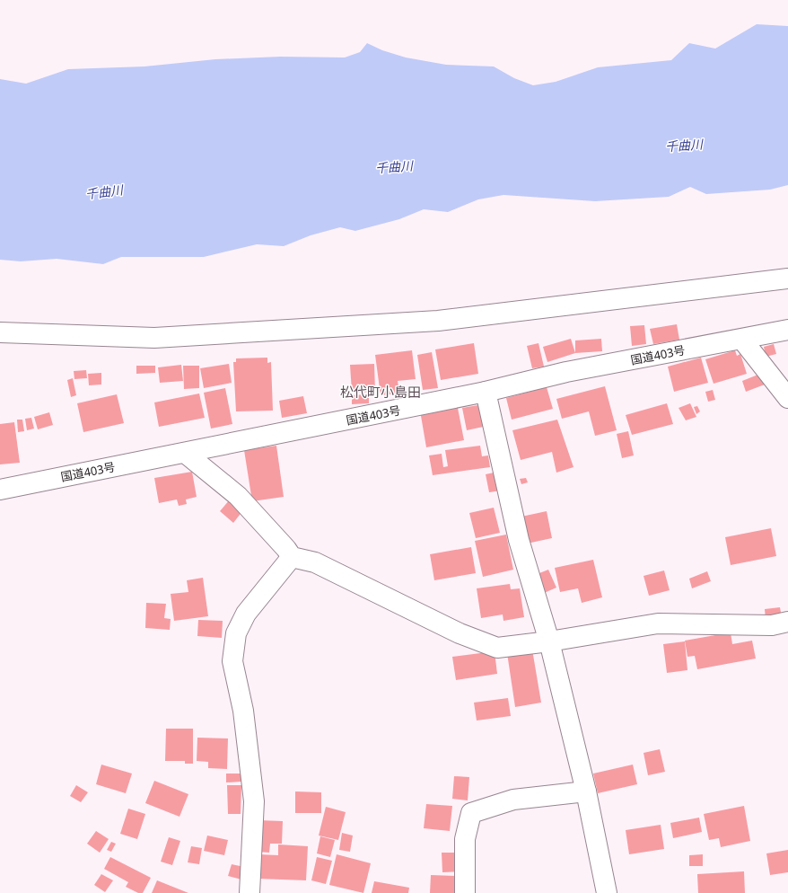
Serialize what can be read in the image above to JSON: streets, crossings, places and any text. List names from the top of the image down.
{
  "streets": {
    "main road": ["国道403号"]
  },
  "districts": ["松代町小島田"],
  "water": ["千曲川"]
}
